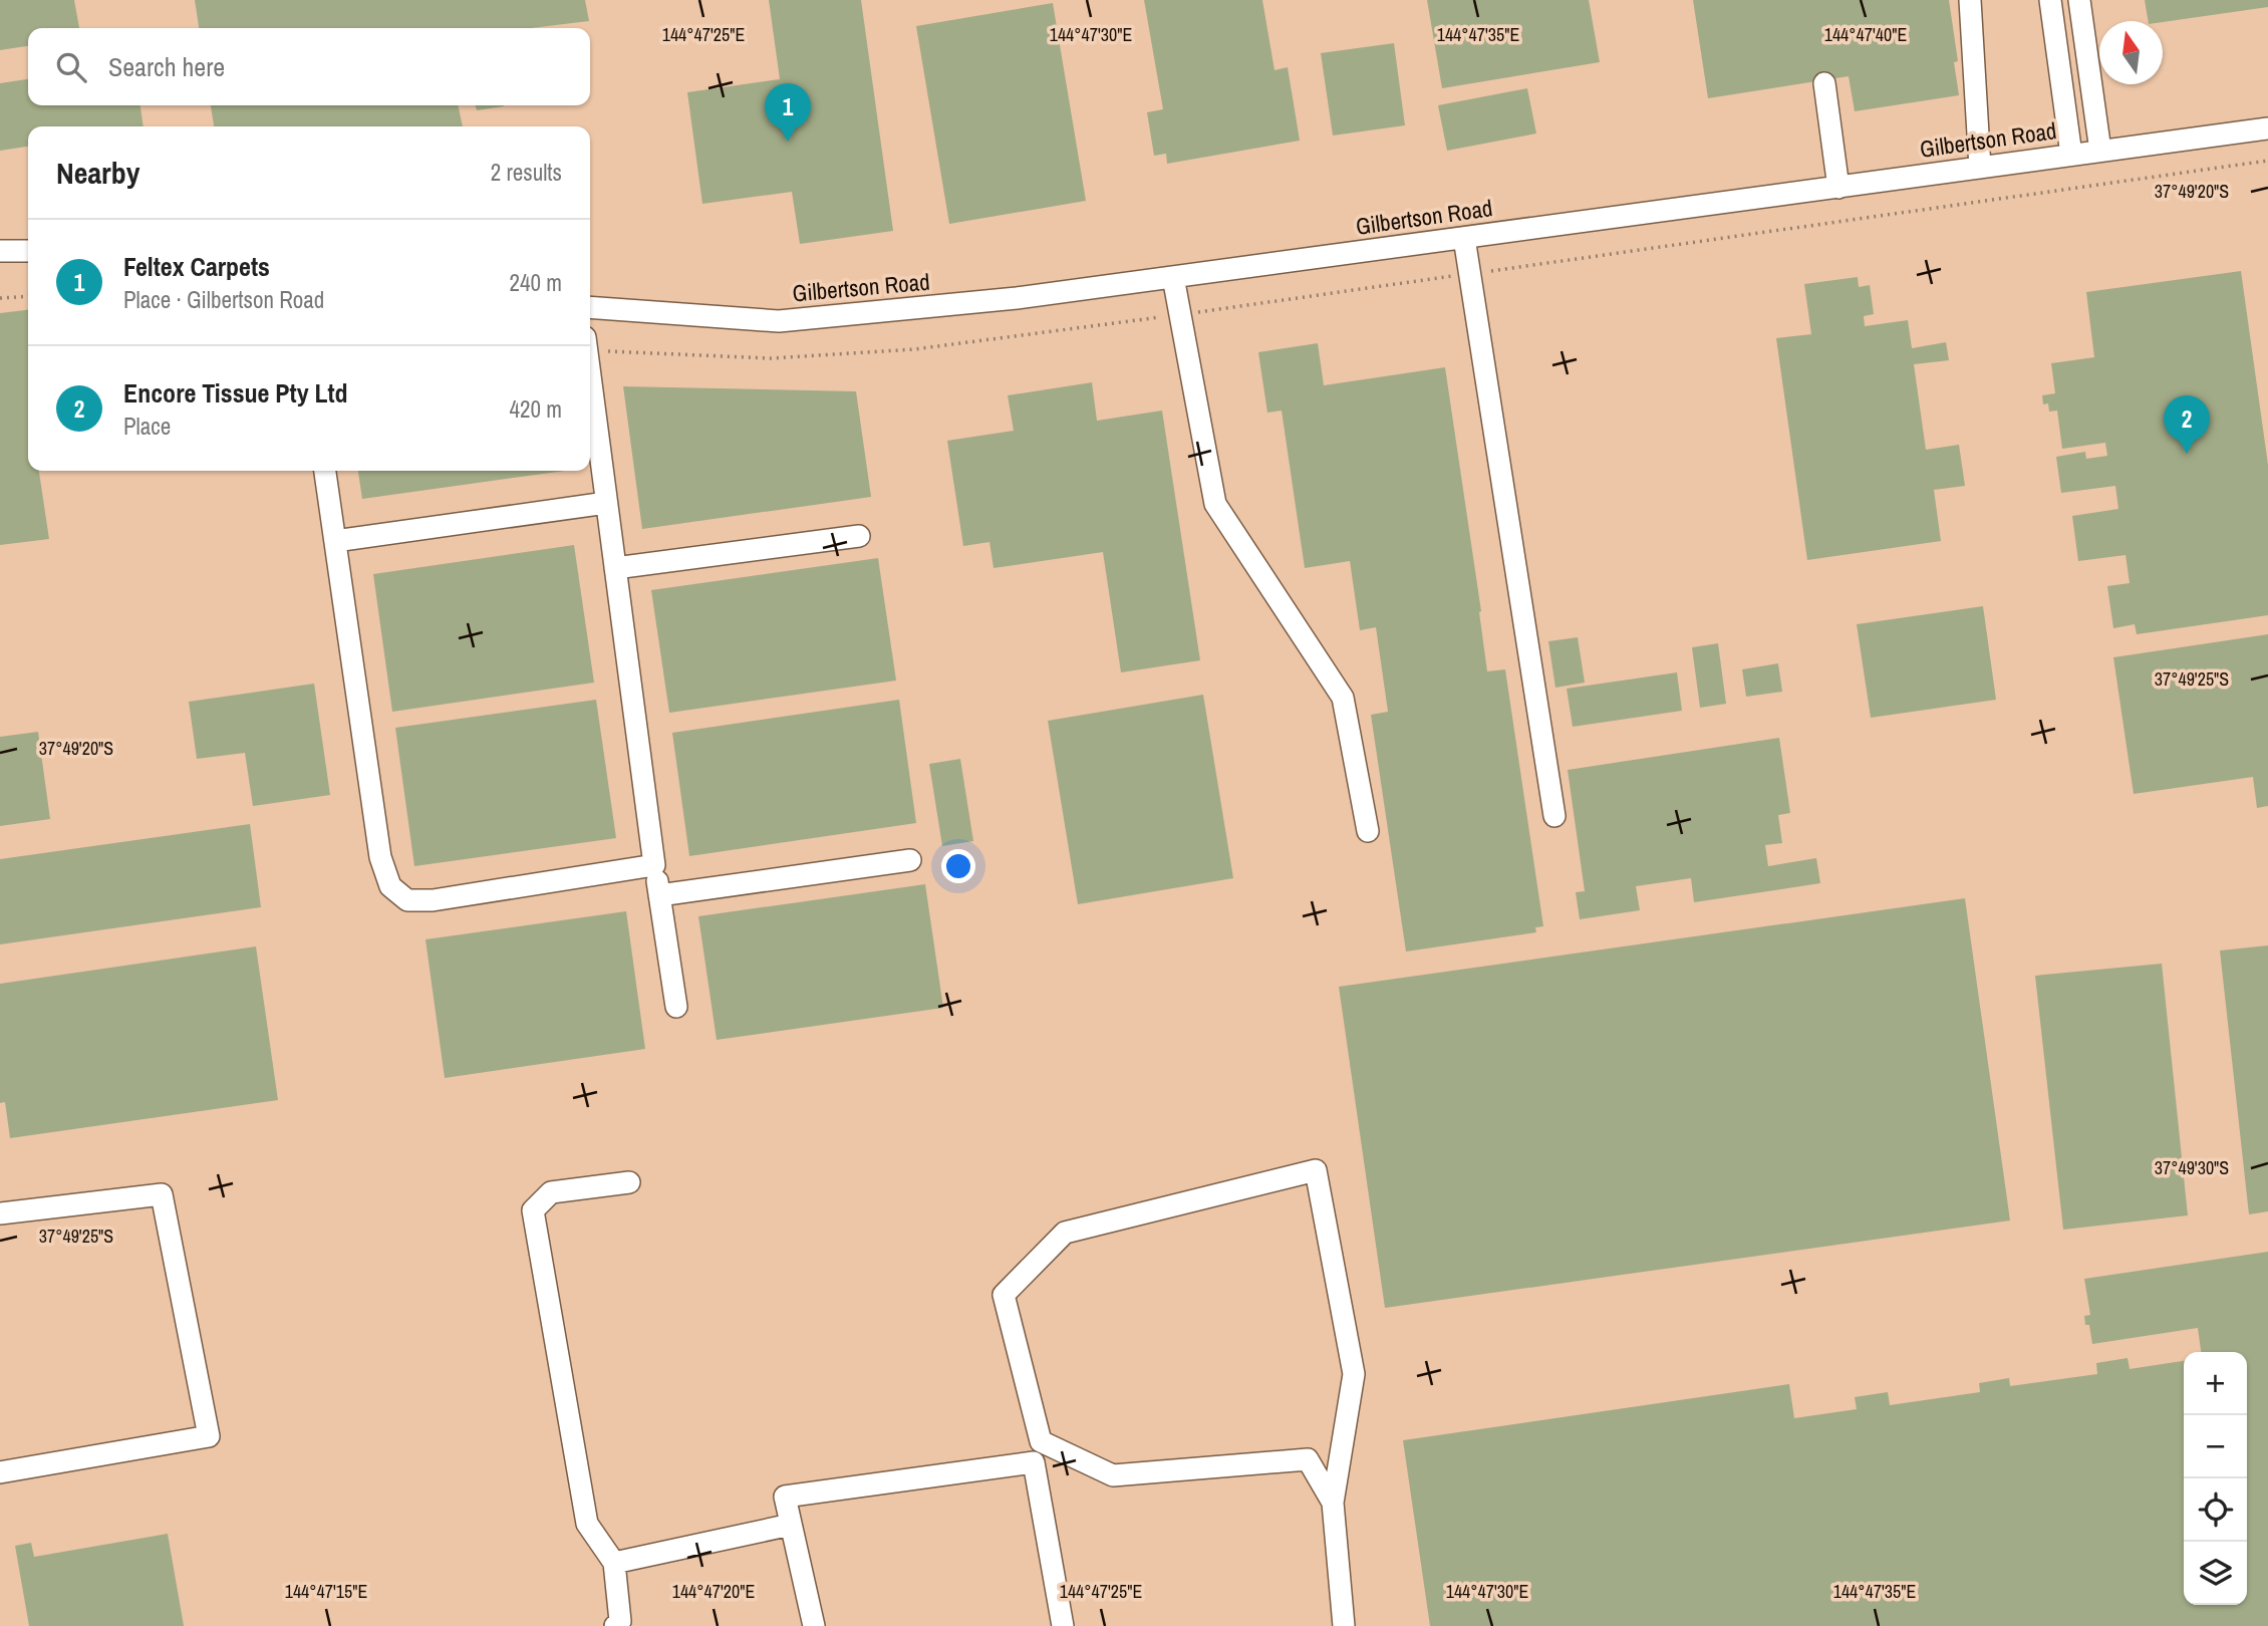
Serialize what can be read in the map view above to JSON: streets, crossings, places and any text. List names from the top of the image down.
{
  "streets": {
    "street": ["Gilbertson Road"]
  },
  "north": "top",
  "page": {
    "search": "Search here",
    "pins": ["1", "2"],
    "heading": ["Nearby", "2 results"],
    "list": [
      {
        "mark": "1",
        "name": "Feltex Carpets",
        "note": "Place · Gilbertson Road",
        "value": "240 m"
      },
      {
        "mark": "2",
        "name": "Encore Tissue Pty Ltd",
        "note": "Place",
        "value": "420 m"
      }
    ],
    "map_buttons": ["+", "−"]
  },
  "coordinates": [
    "144°47'25\"E",
    "144°47'30\"E",
    "144°47'35\"E",
    "144°47'40\"E",
    "37°49'20\"S",
    "37°49'25\"S",
    "37°49'30\"S",
    "144°47'15\"E",
    "144°47'20\"E"
  ]
}
